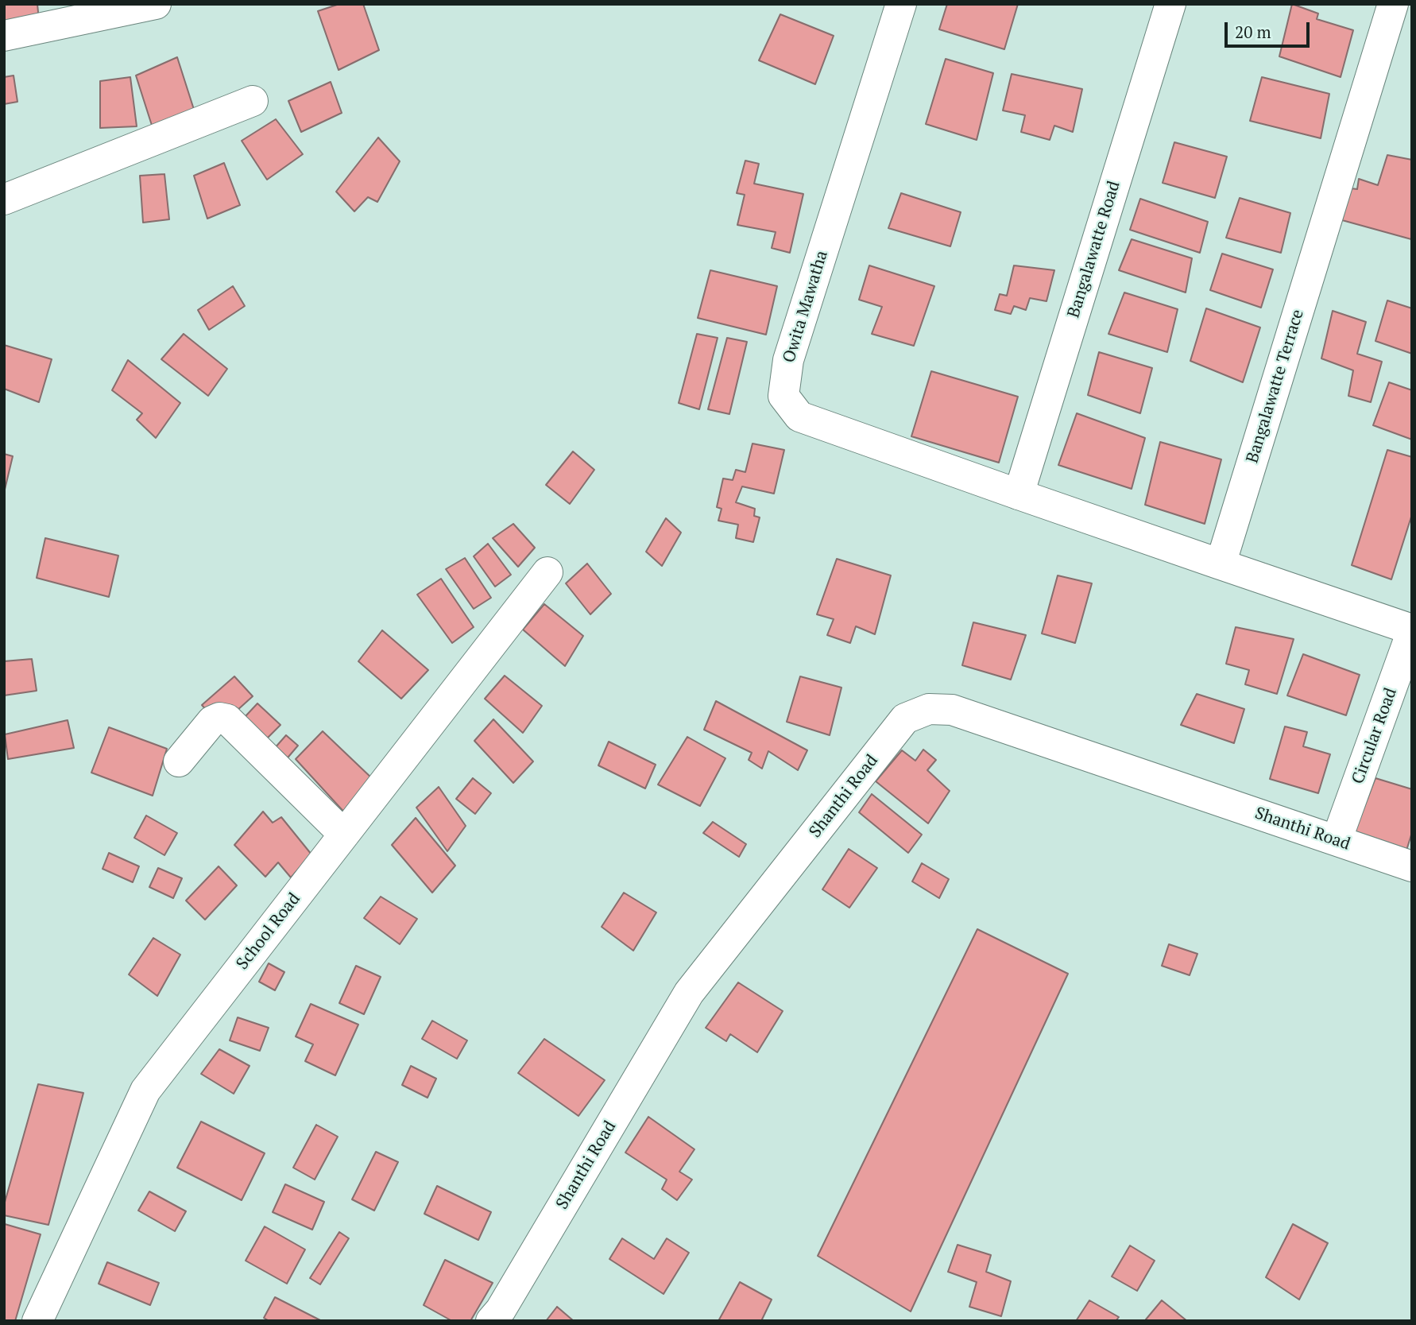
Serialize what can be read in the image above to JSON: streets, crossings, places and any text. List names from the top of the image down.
{
  "streets": {
    "street": [
      "Bangalawatte Road",
      "Owita Mawatha",
      "Bangalawatte Terrace",
      "Circular Road",
      "Shanthi Road",
      "School Road"
    ]
  },
  "crossings": [
    ["Bangalawatte Road", "Owita Mawatha"],
    ["Circular Road", "Shanthi Road"]
  ],
  "scale_bar": "20 m"
}
